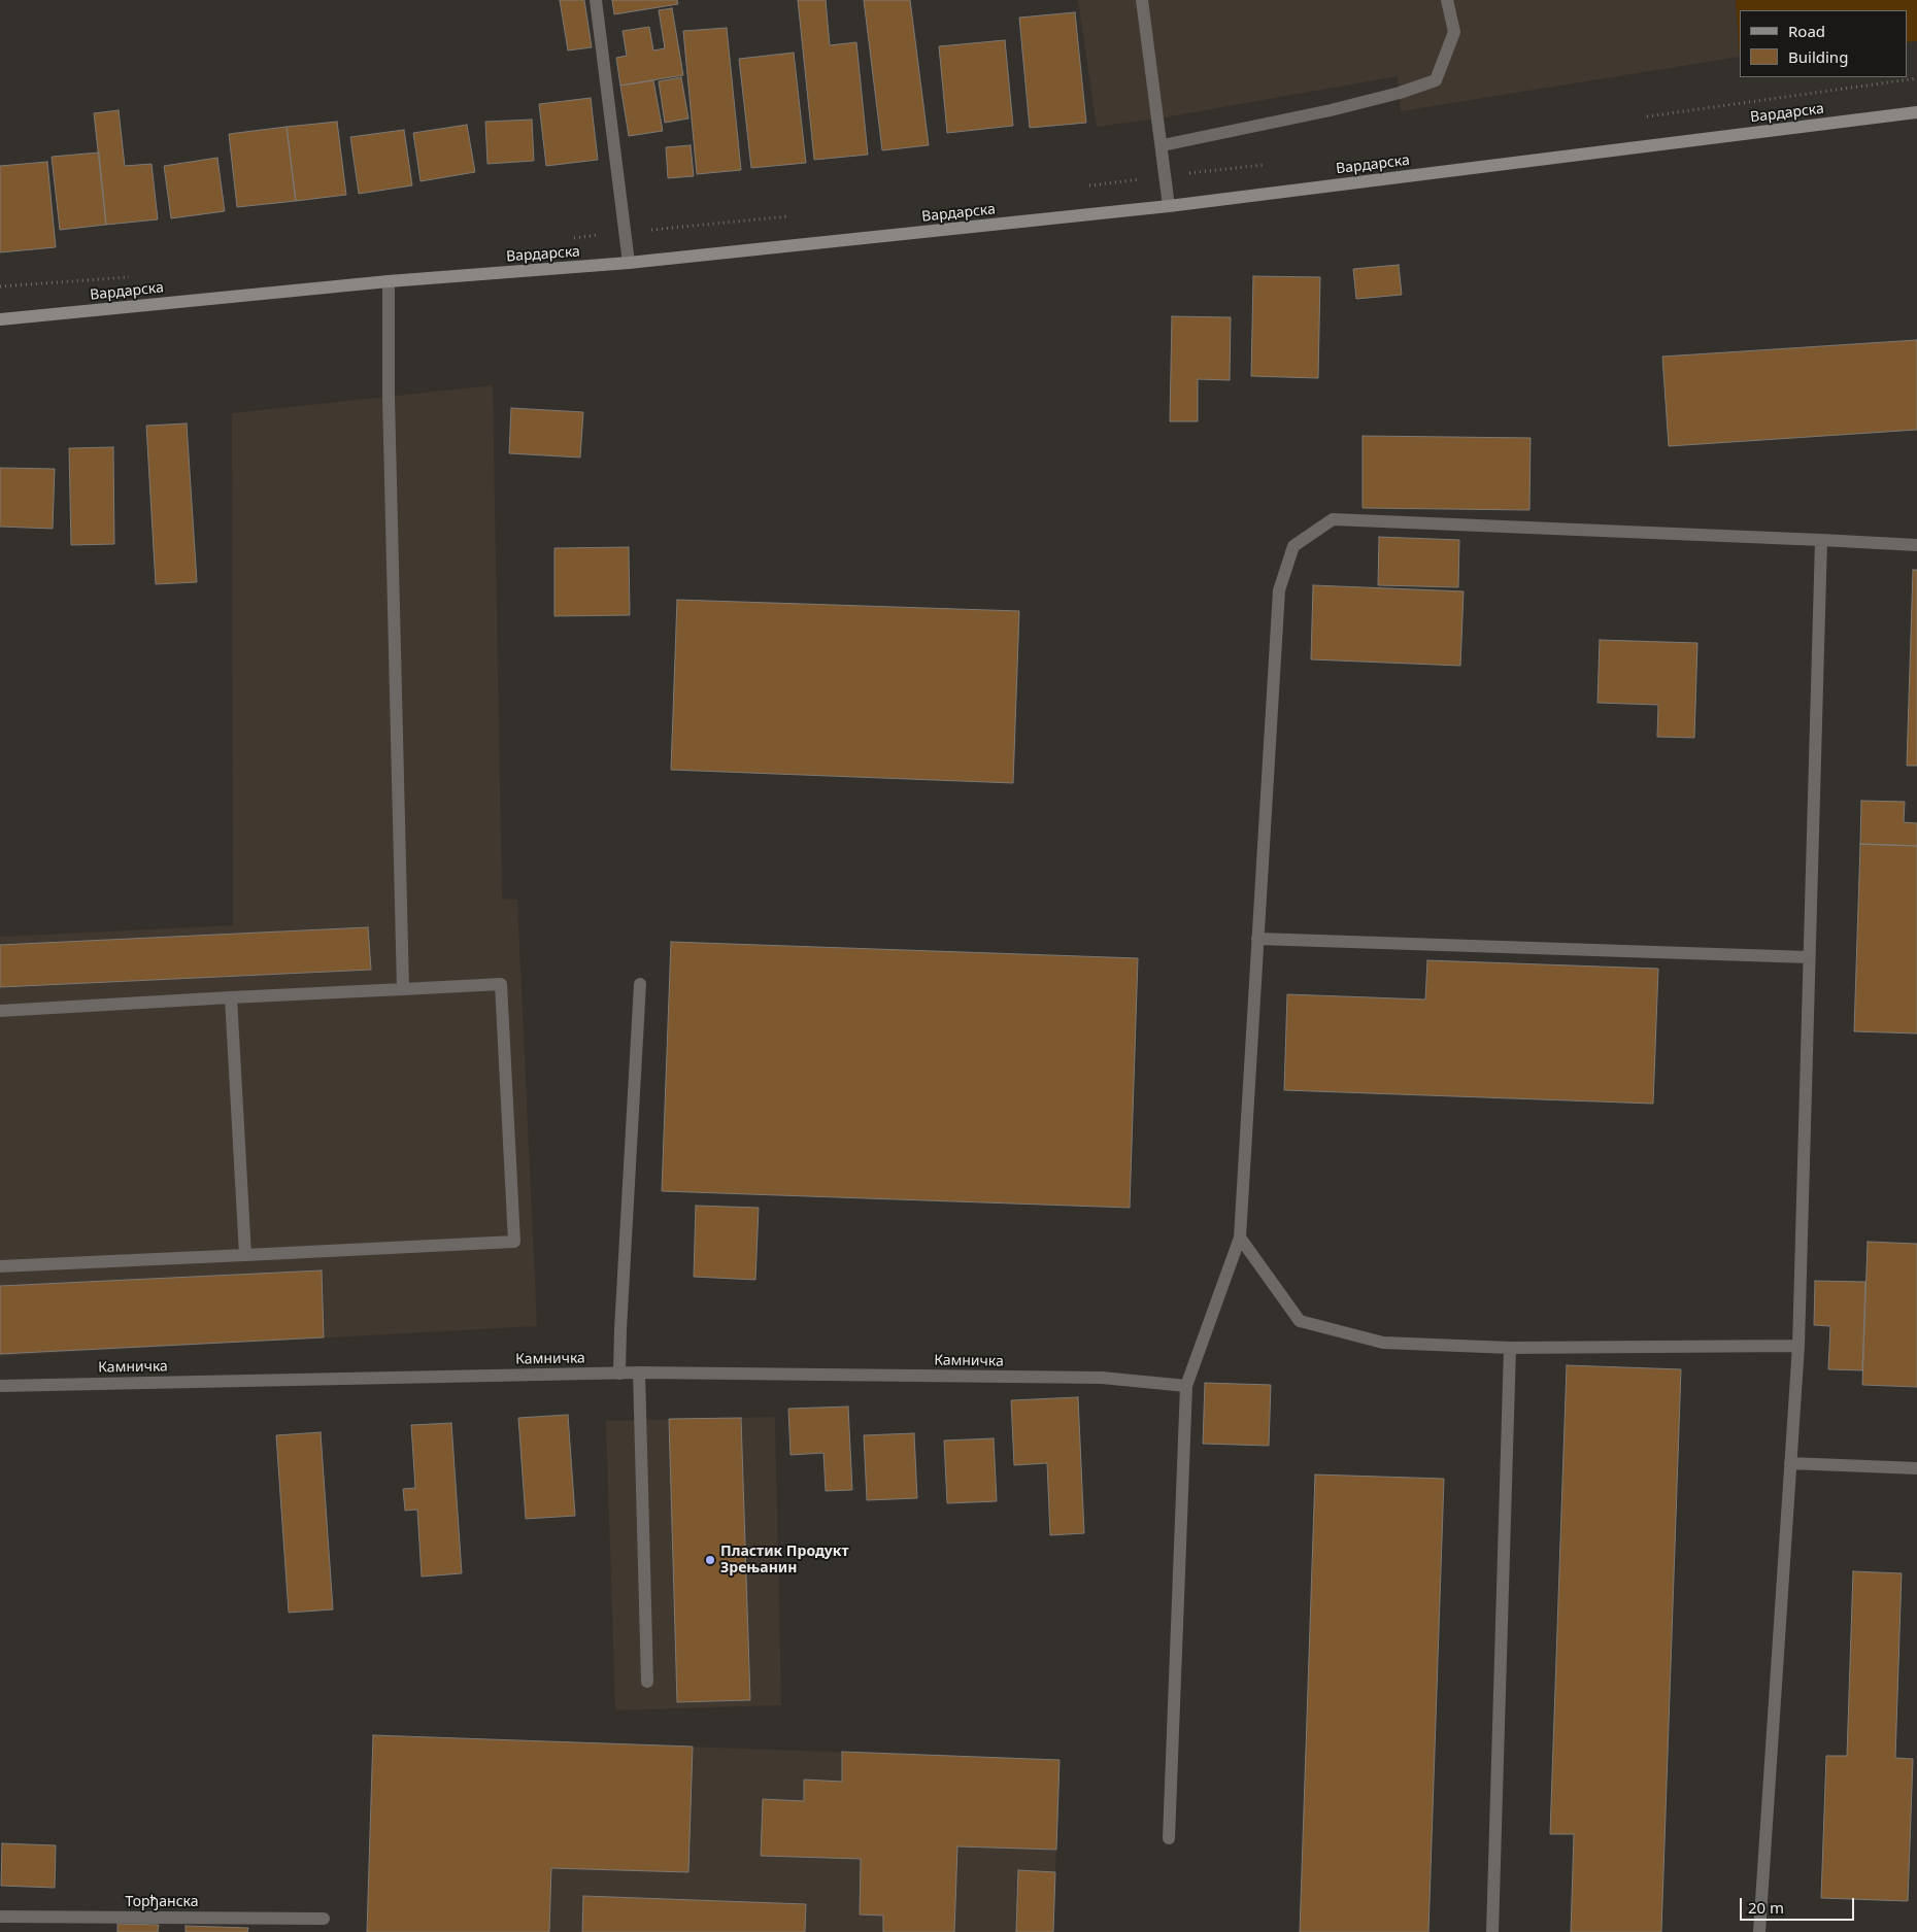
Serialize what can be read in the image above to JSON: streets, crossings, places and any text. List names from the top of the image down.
{
  "streets": {
    "street": ["Вардарска", "Камничка", "Торђанска"]
  },
  "places": ["Пластик Продукт Зрењанин"],
  "legend": ["Road", "Building"],
  "scale_bar": "20 m"
}
